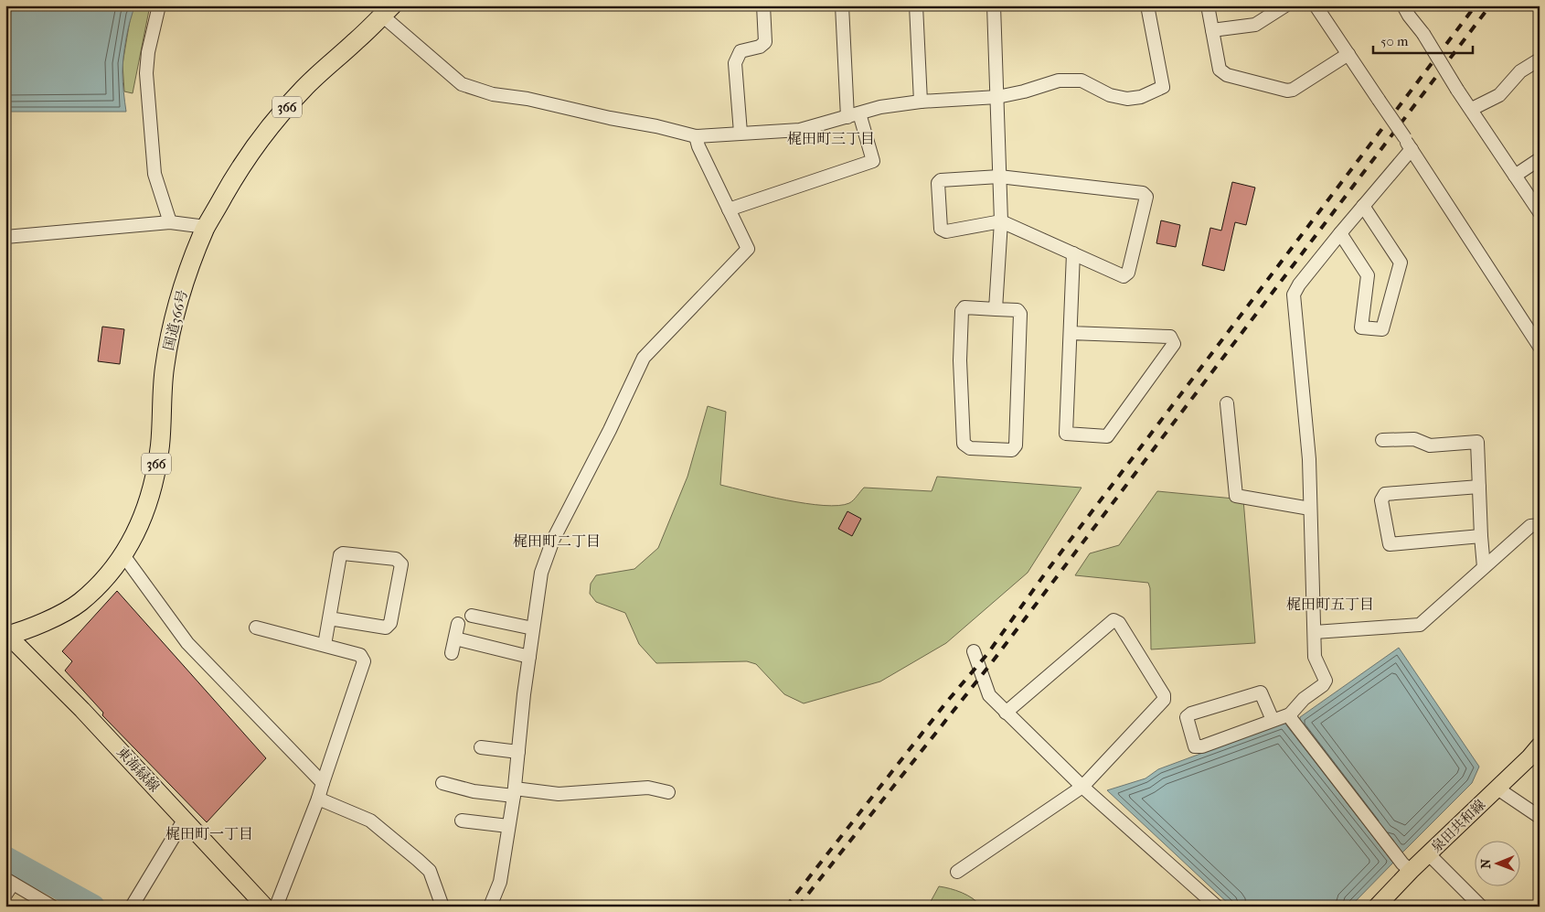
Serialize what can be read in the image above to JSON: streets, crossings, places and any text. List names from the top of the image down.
{
  "streets": {
    "highway": ["366", "国道366号"],
    "main road": ["東海緑線", "泉田共和線"]
  },
  "crossings": [
    ["国道366号", "東海緑線"]
  ],
  "districts": [
    "梶田町三丁目",
    "梶田町二丁目",
    "梶田町五丁目",
    "梶田町一丁目"
  ],
  "scale_bar": "50 m",
  "north": "left"
}
